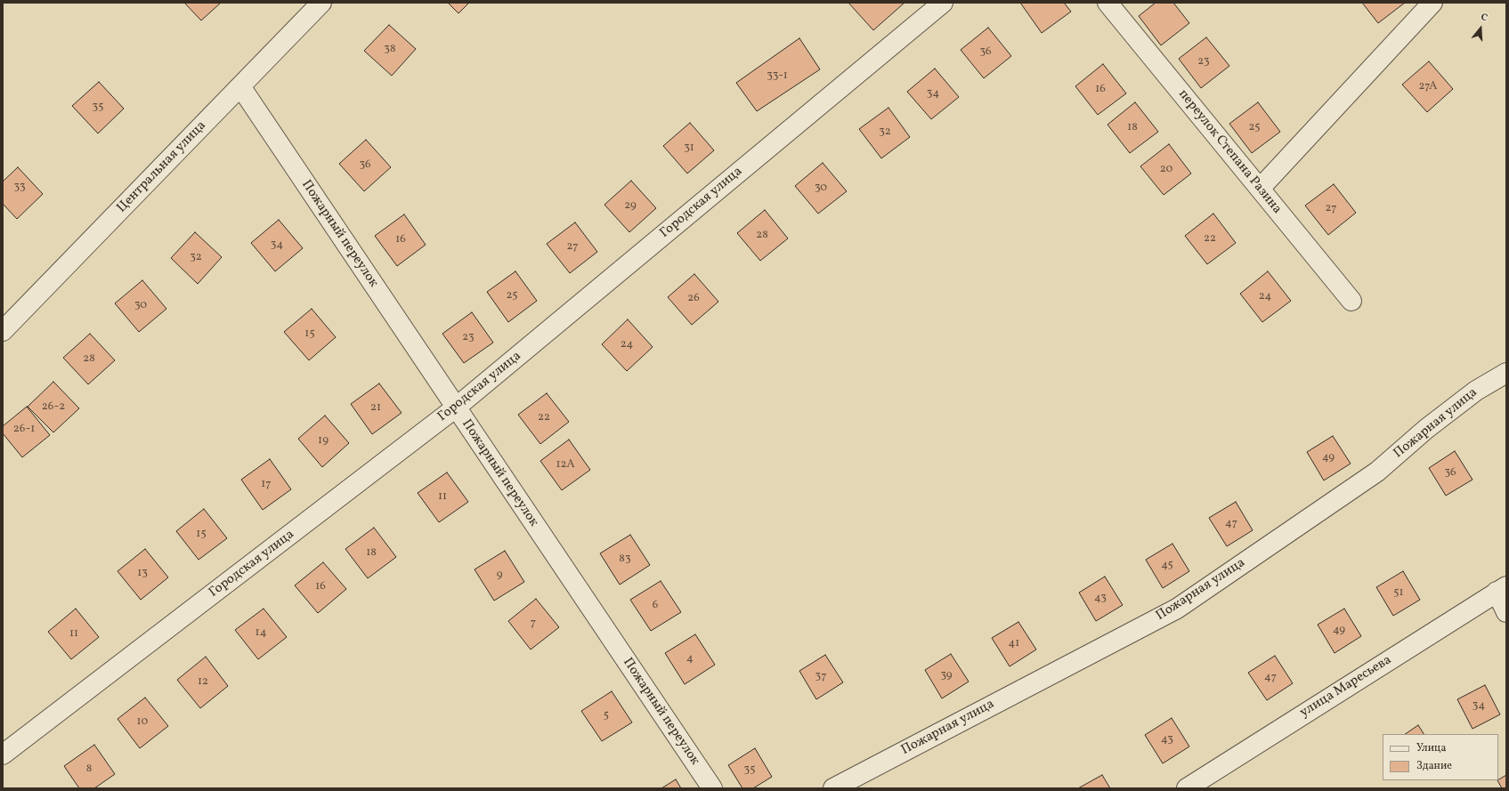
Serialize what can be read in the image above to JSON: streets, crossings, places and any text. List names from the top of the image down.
{
  "streets": {
    "street": [
      "переулок Степана Разина",
      "Центральная улица",
      "Городская улица",
      "Пожарный переулок",
      "Пожарная улица",
      "улица Маресьева"
    ]
  },
  "crossings": [
    ["Центральная улица", "Пожарный переулок"],
    ["Городская улица", "Пожарный переулок"]
  ],
  "house_numbers": [
    "38",
    "36",
    "23",
    "33-1",
    "27А",
    "16",
    "34",
    "35",
    "18",
    "25",
    "32",
    "31",
    "36",
    "20",
    "33",
    "30",
    "29",
    "27",
    "28",
    "22",
    "16",
    "34",
    "27",
    "32",
    "25",
    "24",
    "26",
    "30",
    "15",
    "23",
    "24",
    "28",
    "26-2",
    "21",
    "22",
    "26-1",
    "19",
    "49",
    "12А",
    "36",
    "17",
    "11",
    "47",
    "15",
    "18",
    "83",
    "45",
    "13",
    "9",
    "16",
    "51",
    "43",
    "6",
    "7",
    "49",
    "14",
    "11",
    "41",
    "4",
    "39",
    "37",
    "47",
    "12",
    "34",
    "5",
    "10",
    "43",
    "8",
    "35"
  ],
  "legend": ["Улица", "Здание"],
  "north": "top"
}
